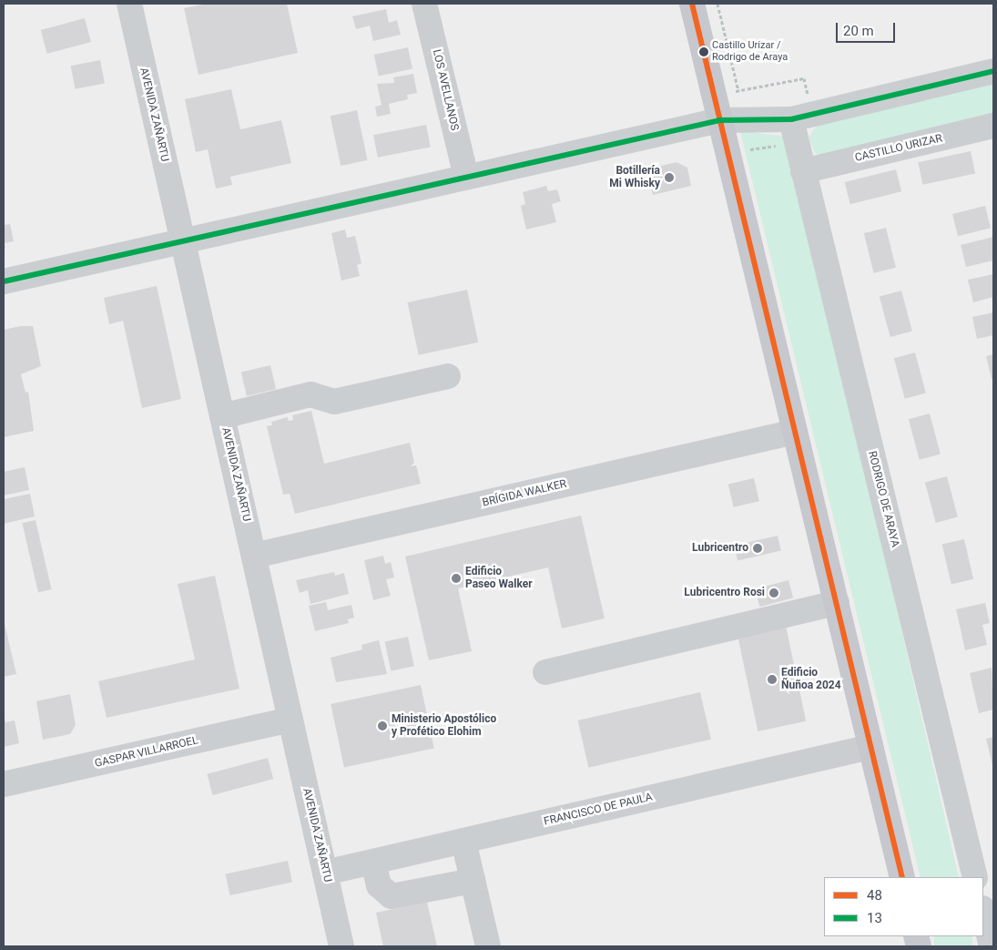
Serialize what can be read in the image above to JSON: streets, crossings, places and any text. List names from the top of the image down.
{
  "streets": {
    "street": [
      "LOS AVELLANOS",
      "AVENIDA ZAÑARTU",
      "CASTILLO URIZAR",
      "BRÍGIDA WALKER",
      "RODRIGO DE ARAYA",
      "GASPAR VILLARROEL",
      "FRANCISCO DE PAULA"
    ]
  },
  "crossings": [
    ["AVENIDA ZAÑARTU", "BRÍGIDA WALKER"],
    ["AVENIDA ZAÑARTU", "GASPAR VILLARROEL"],
    ["AVENIDA ZAÑARTU", "FRANCISCO DE PAULA"],
    ["CASTILLO URIZAR", "RODRIGO DE ARAYA"]
  ],
  "places": [
    "Castillo Urízar / Rodrigo de Araya",
    "Botillería Mi Whisky",
    "Lubricentro",
    "Edificio Paseo Walker",
    "Lubricentro Rosi",
    "Edificio Ñuñoa 2024",
    "Ministerio Apostólico y Profético Elohim"
  ],
  "lines": ["transit line 48", "transit line 13"],
  "legend": ["48", "13"],
  "scale_bar": "20 m"
}
